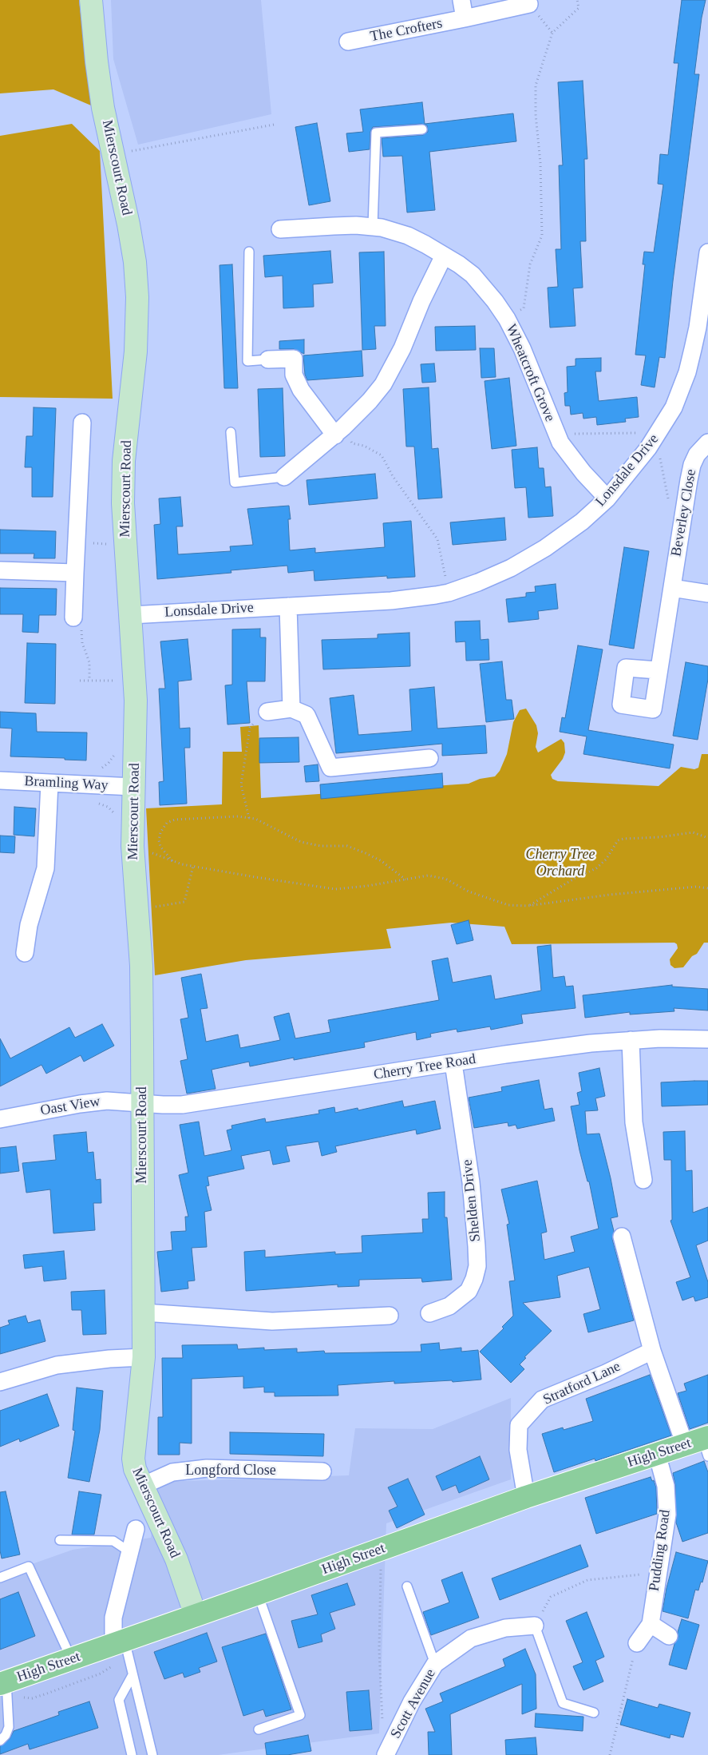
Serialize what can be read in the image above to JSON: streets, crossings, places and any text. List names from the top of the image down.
{
  "streets": {
    "main road": ["High Street"],
    "street": [
      "The Crofters",
      "Mierscourt Road",
      "Wheatcroft Grove",
      "Lonsdale Drive",
      "Beverley Close",
      "Bramling Way",
      "Cherry Tree Road",
      "Oast View",
      "Shelden Drive",
      "Stratford Lane",
      "Longford Close",
      "Pudding Road",
      "Scott Avenue"
    ]
  },
  "crossings": [
    ["Mierscourt Road", "Lonsdale Drive"],
    ["Mierscourt Road", "Bramling Way"],
    ["Mierscourt Road", "Cherry Tree Road"],
    ["Mierscourt Road", "Oast View"],
    ["Mierscourt Road", "High Street"],
    ["Mierscourt Road", "Longford Close"],
    ["Wheatcroft Grove", "Lonsdale Drive"],
    ["Cherry Tree Road", "Oast View"],
    ["Cherry Tree Road", "Shelden Drive"],
    ["Stratford Lane", "High Street"],
    ["High Street", "Pudding Road"],
    ["High Street", "Scott Avenue"]
  ],
  "parks": ["Cherry Tree Orchard"]
}
